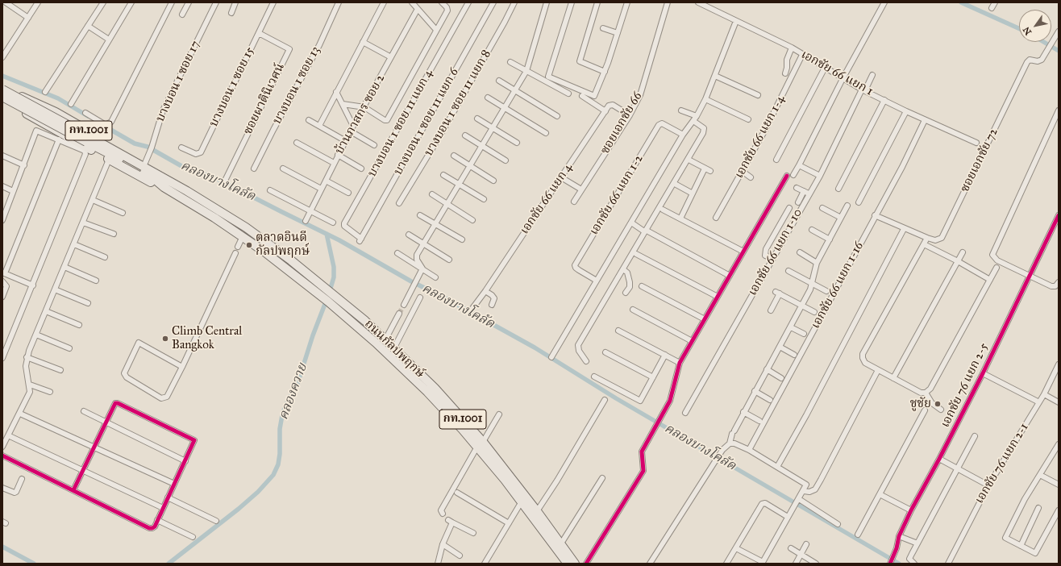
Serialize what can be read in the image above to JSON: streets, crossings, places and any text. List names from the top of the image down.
{
  "streets": {
    "main road": ["กท.1001", "ถนนกัลปพฤกษ์"],
    "street": [
      "เอกชัย 66 แยก 1",
      "บางบอน 1 ซอย 17",
      "บางบอน 1 ซอย 13",
      "บางบอน 1 ซอย 15",
      "ซอยผาตินิเวศน์",
      "บางบอน 1 ซอย 11 แยก 8",
      "บ้านภาสกร ซอย 2",
      "บางบอน 1 ซอย 11 แยก 6",
      "บางบอน 1 ซอย 11 แยก 4",
      "ซอยเอกชัย 66",
      "เอกชัย 66 แยก 1-4",
      "ซอยเอกชัย 72",
      "เอกชัย 66 แยก 1-2",
      "เอกชัย 66 แยก 4",
      "เอกชัย 66 แยก 1-10",
      "เอกชัย 66 แยก 1-16",
      "เอกชัย 76 แยก 2-5",
      "เอกชัย 76 แยก 2-1"
    ]
  },
  "crossings": [
    ["เอกชัย 66 แยก 1", "เอกชัย 66 แยก 1-4"],
    ["เอกชัย 66 แยก 1", "เอกชัย 66 แยก 1-10"],
    ["เอกชัย 66 แยก 1", "เอกชัย 66 แยก 1-16"],
    ["บางบอน 1 ซอย 17", "ถนนกัลปพฤกษ์"],
    ["บางบอน 1 ซอย 15", "ซอยผาตินิเวศน์"],
    ["บางบอน 1 ซอย 11 แยก 6", "บางบอน 1 ซอย 11 แยก 4"],
    ["ซอยเอกชัย 72", "เอกชัย 66 แยก 1-16"]
  ],
  "water": ["คลองบางโคลัด", "คลองควาย"],
  "places": ["ตลาดอินดี กัลปพฤกษ์", "Climb Central Bangkok", "ชูชัย"],
  "north": "bottom left"
}
